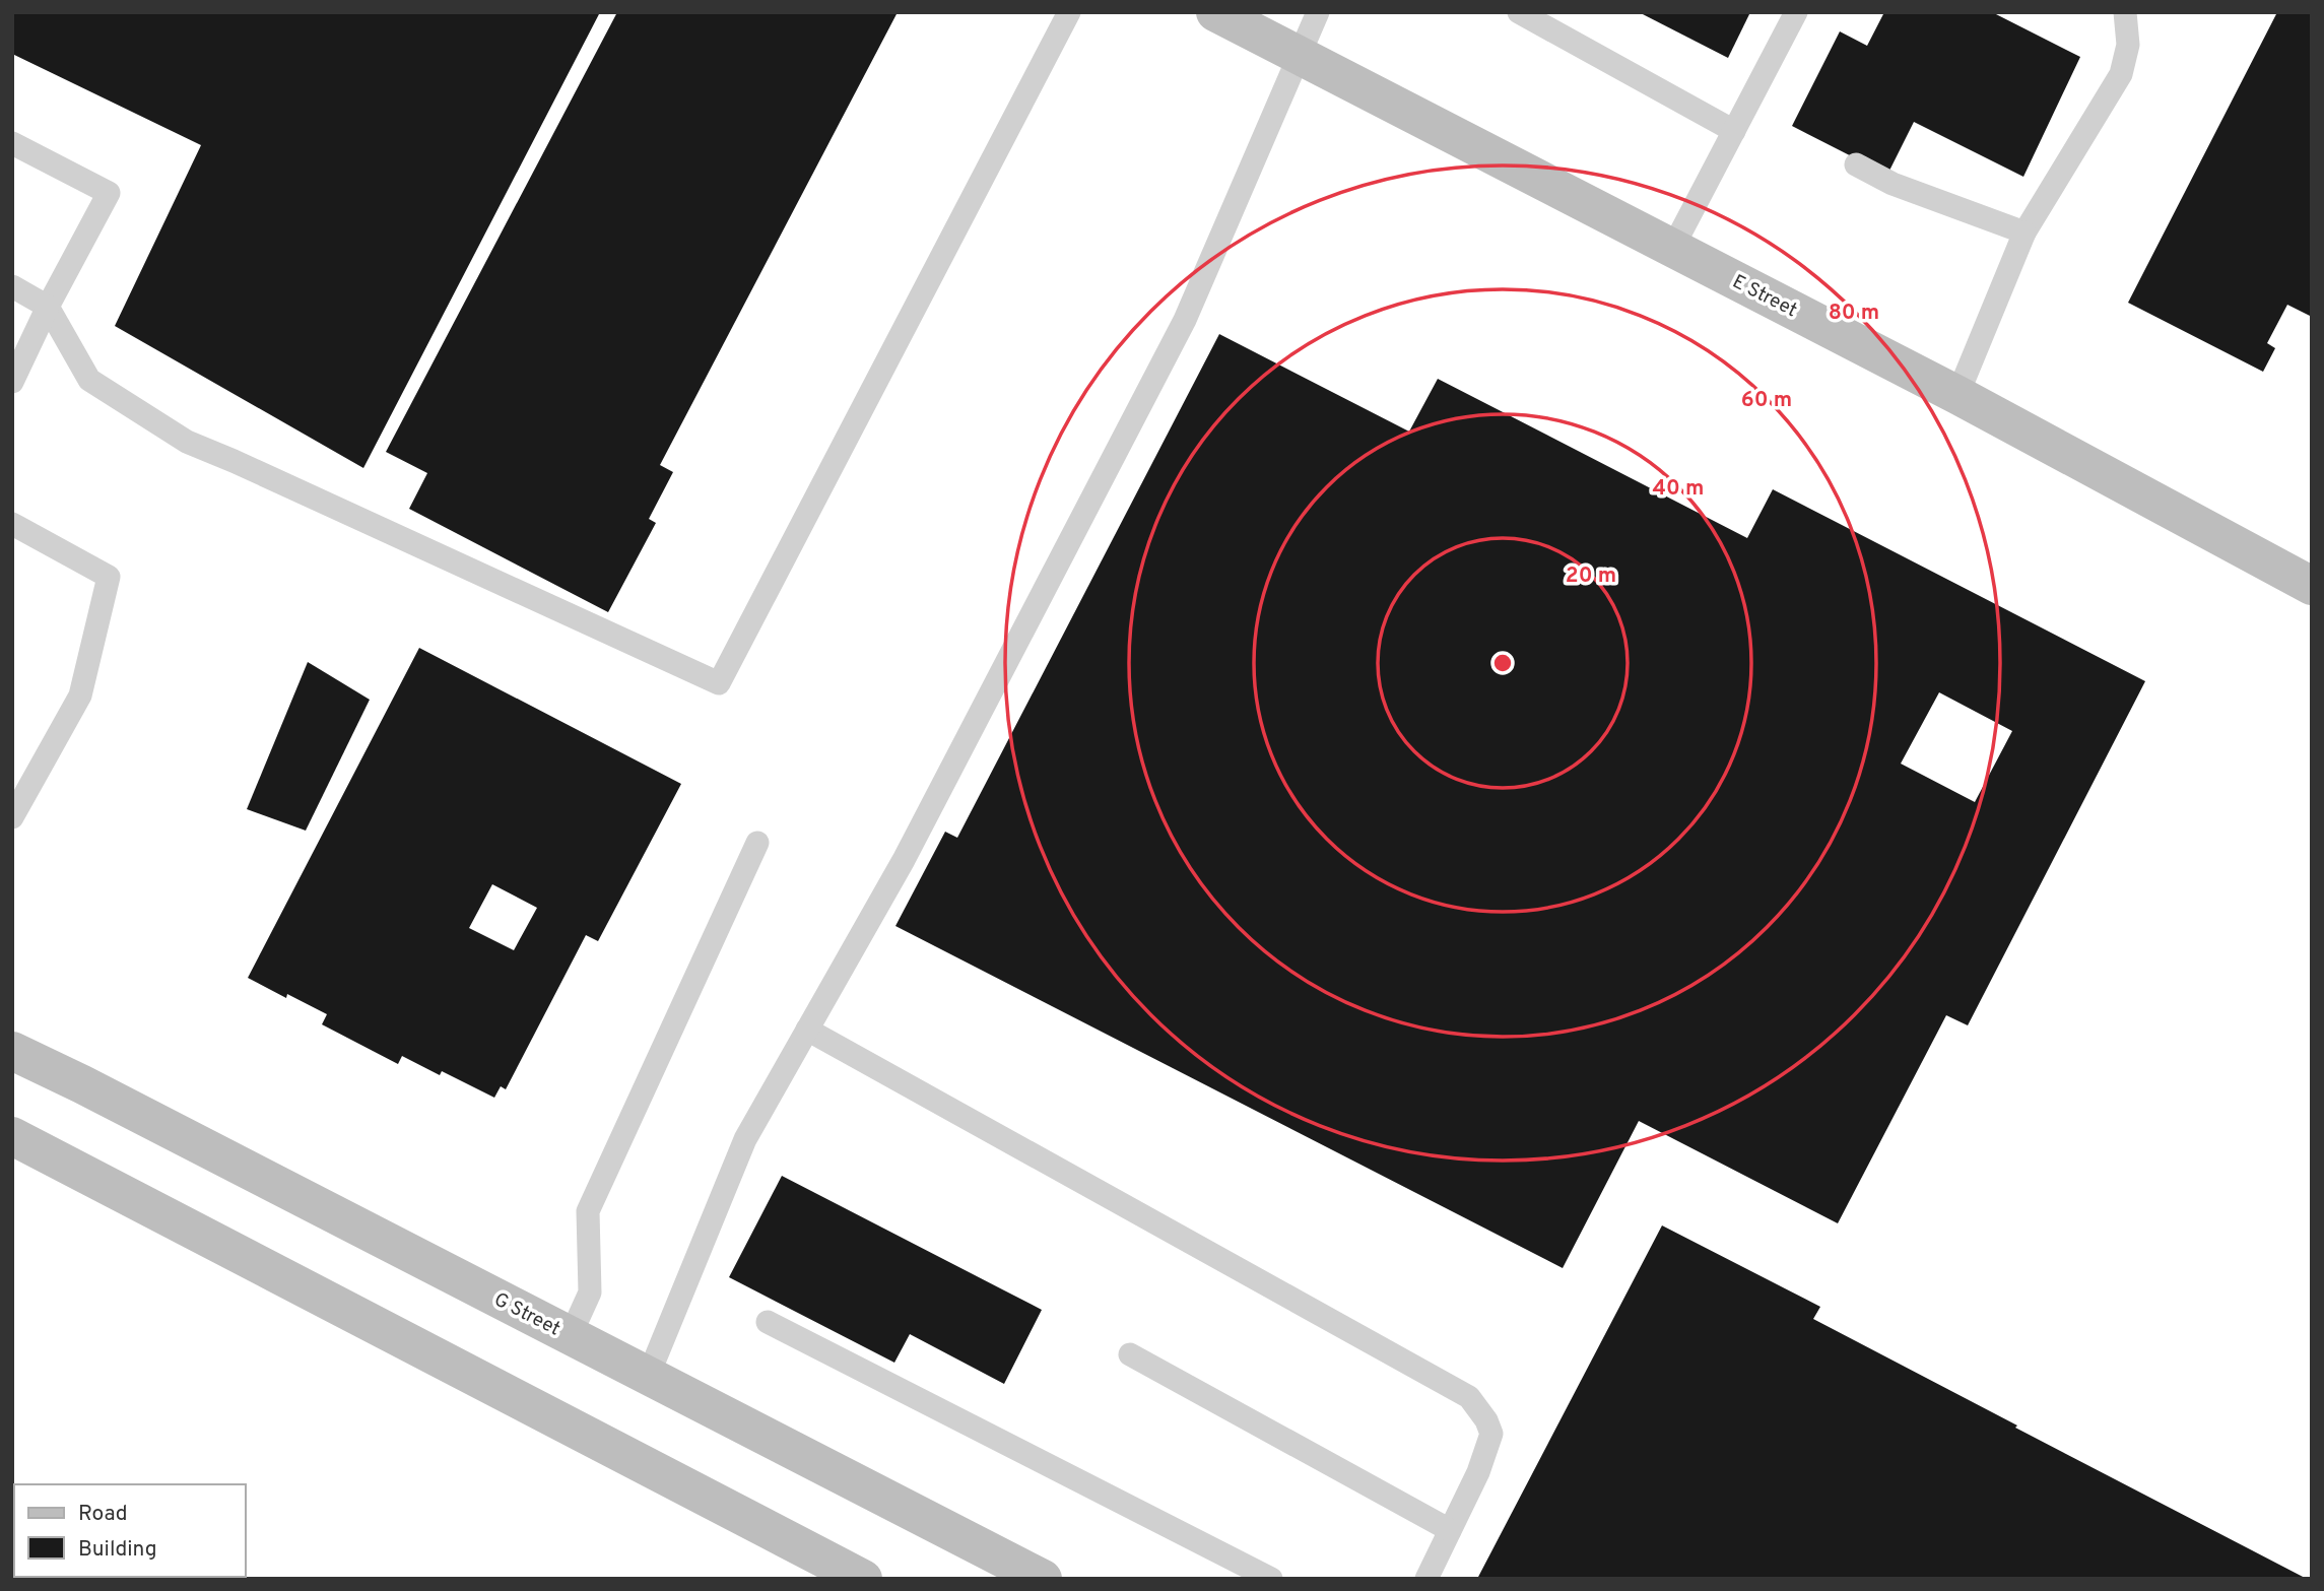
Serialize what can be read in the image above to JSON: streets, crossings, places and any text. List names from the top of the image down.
{
  "streets": {
    "street": ["E Street", "G Street"]
  },
  "legend": ["Road", "Building"],
  "rings": [
    "80 m",
    "60 m",
    "40 m",
    "20 m"
  ]
}
